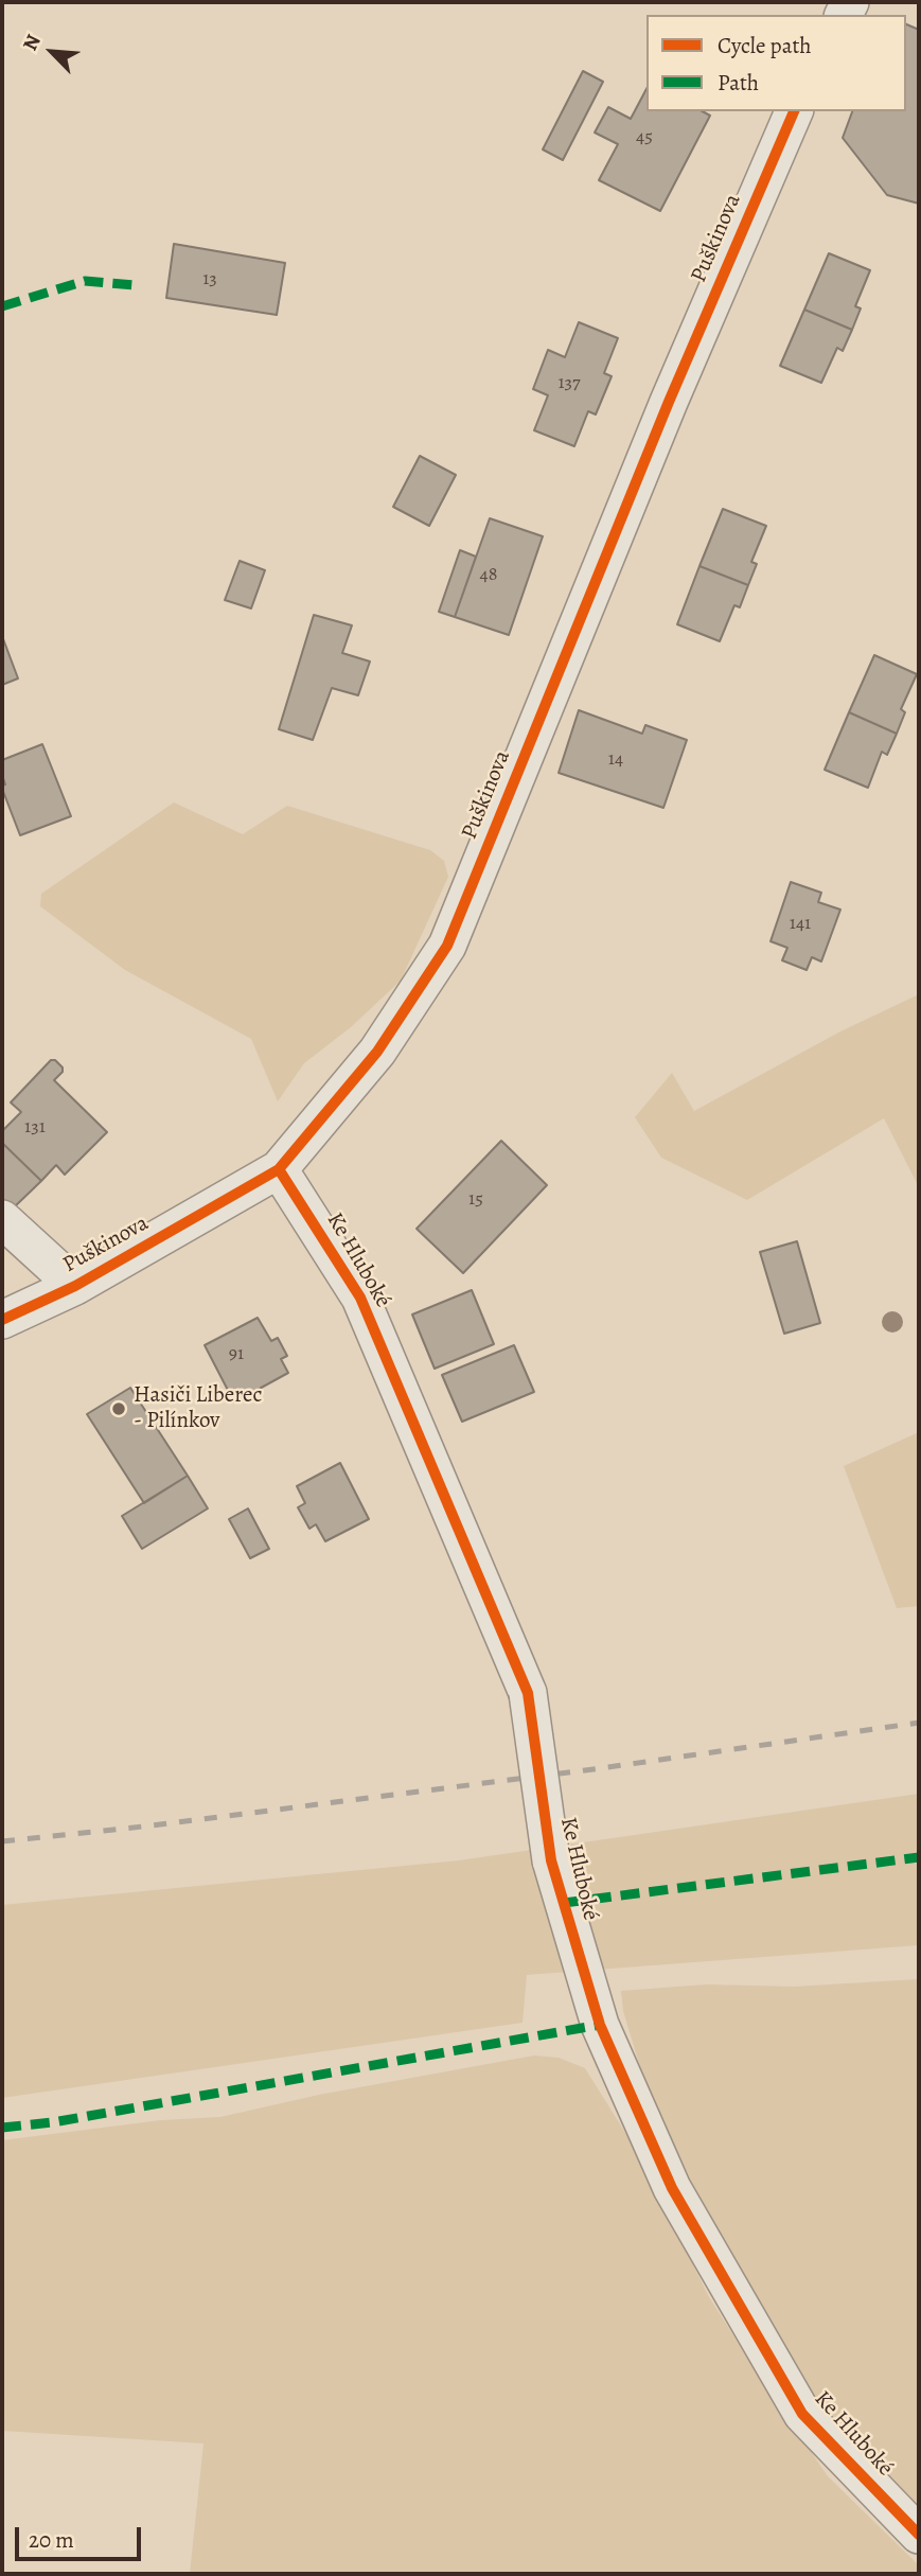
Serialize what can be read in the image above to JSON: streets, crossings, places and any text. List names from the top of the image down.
{
  "streets": {
    "street": ["Puškinova", "Ke Hluboké"]
  },
  "crossings": [
    ["Puškinova", "Ke Hluboké"]
  ],
  "places": ["Hasiči Liberec - Pilínkov"],
  "house_numbers": [
    "45",
    "13",
    "137",
    "48",
    "14",
    "141",
    "131",
    "15",
    "91"
  ],
  "legend": ["Cycle path", "Path"],
  "scale_bar": "20 m",
  "north": "top left"
}
